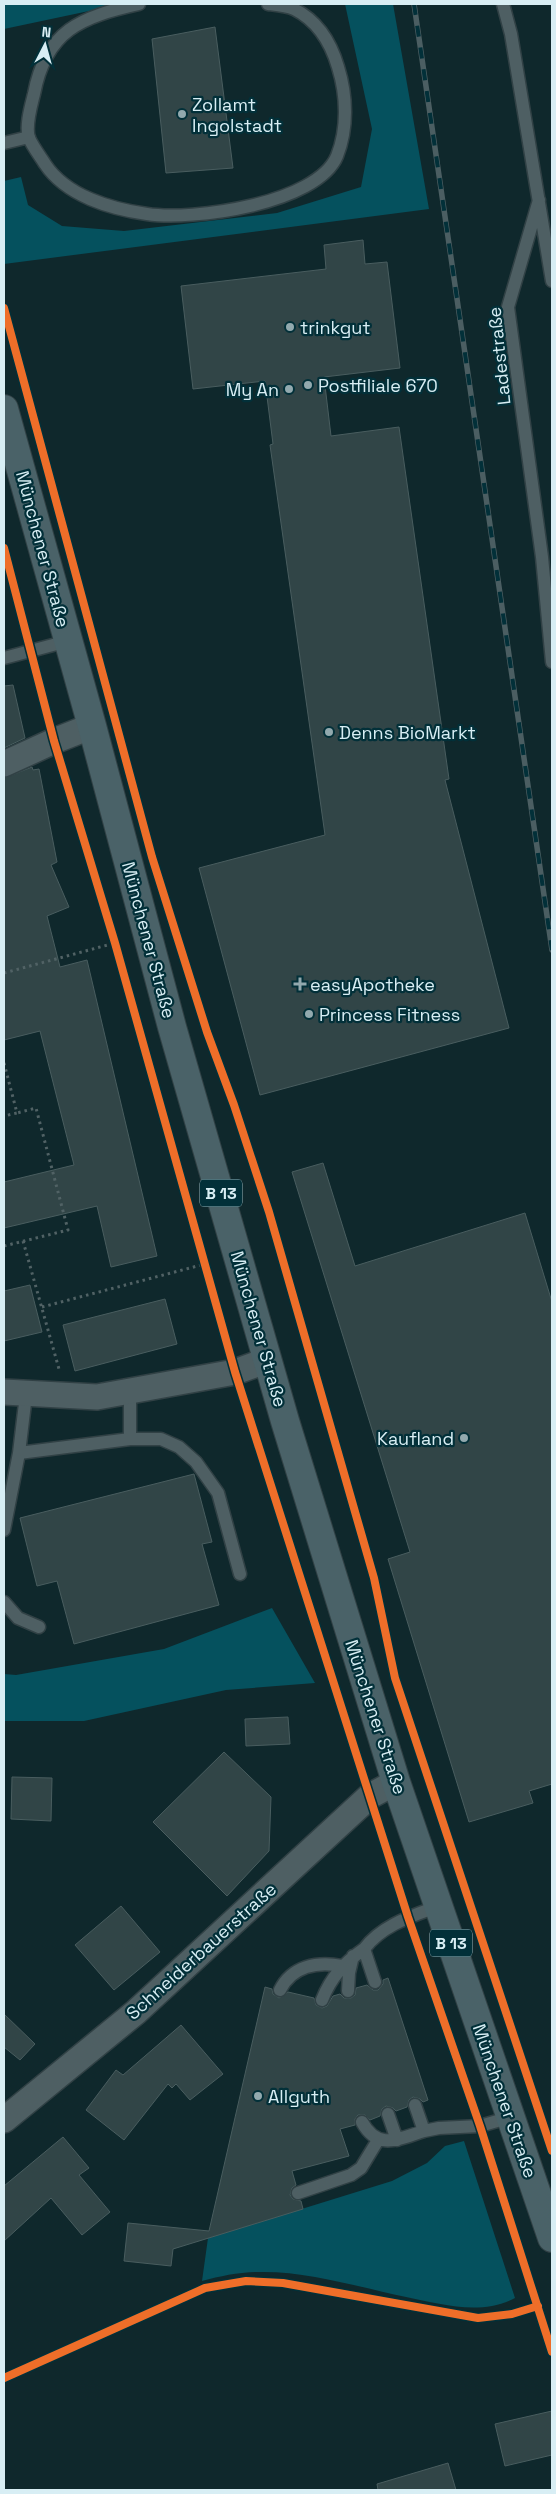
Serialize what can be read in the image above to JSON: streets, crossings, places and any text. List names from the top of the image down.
{
  "streets": {
    "main road": ["Münchener Straße", "B 13"],
    "street": ["Schneiderbauerstraße"],
    "lane": ["Ladestraße"]
  },
  "crossings": [
    ["Münchener Straße", "Schneiderbauerstraße"]
  ],
  "places": {
    "other": [
      "Zollamt Ingolstadt",
      "trinkgut",
      "Postfiliale 670",
      "My An",
      "Denns BioMarkt",
      "Princess Fitness",
      "Kaufland",
      "Allguth"
    ],
    "health": ["easyApotheke"]
  },
  "north": "top"
}
